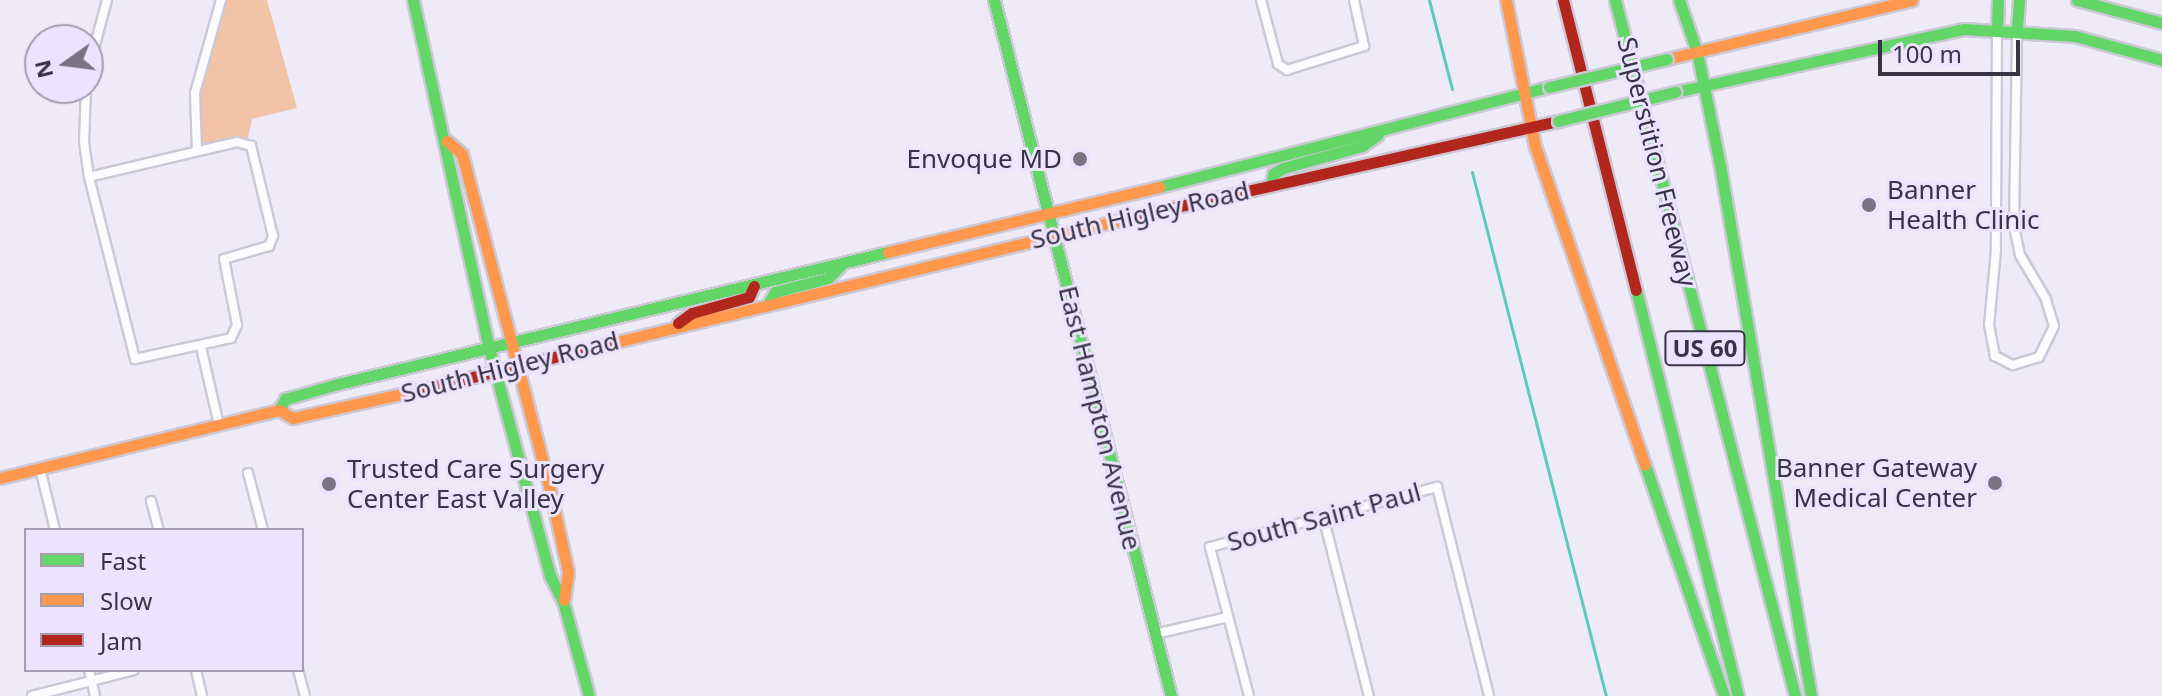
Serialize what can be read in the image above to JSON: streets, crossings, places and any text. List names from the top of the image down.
{
  "streets": {
    "main road": [
      "Superstition Freeway",
      "South Higley Road",
      "US 60",
      "East Hampton Avenue"
    ],
    "street": ["South Saint Paul"]
  },
  "crossings": [
    ["South Higley Road", "East Hampton Avenue"]
  ],
  "places": [
    "Envoque MD",
    "Banner Health Clinic",
    "Banner Gateway Medical Center",
    "Trusted Care Surgery Center East Valley"
  ],
  "legend": ["Fast", "Slow", "Jam"],
  "scale_bar": "100 m",
  "north": "left"
}
